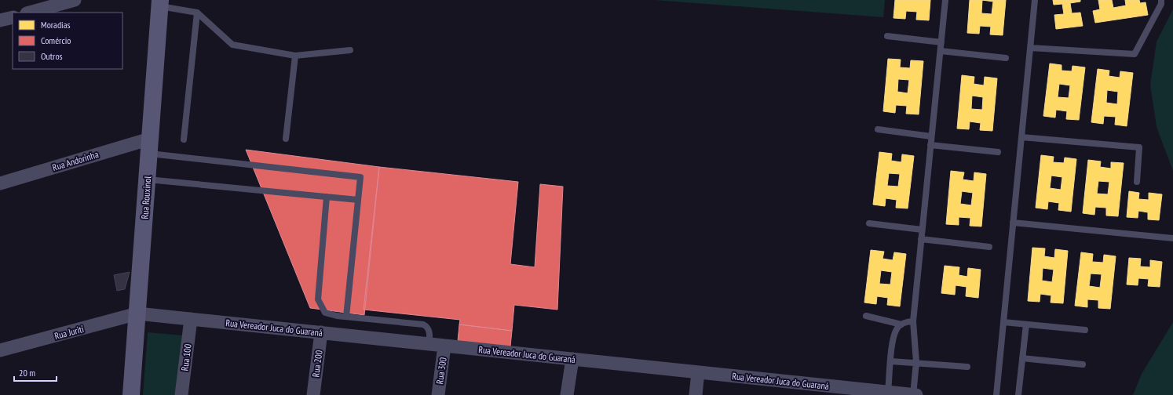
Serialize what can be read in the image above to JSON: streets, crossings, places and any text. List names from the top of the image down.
{
  "streets": {
    "street": [
      "Rua Andorinha",
      "Rua Rouxinol",
      "Rua Vereador Juca do Guaraná",
      "Rua Juriti",
      "Rua 100",
      "Rua 200",
      "Rua 300"
    ]
  },
  "crossings": [
    ["Rua Andorinha", "Rua Rouxinol"],
    ["Rua Rouxinol", "Rua Vereador Juca do Guaraná"],
    ["Rua Rouxinol", "Rua Juriti"],
    ["Rua Vereador Juca do Guaraná", "Rua Juriti"],
    ["Rua Vereador Juca do Guaraná", "Rua 100"],
    ["Rua Vereador Juca do Guaraná", "Rua 200"],
    ["Rua Vereador Juca do Guaraná", "Rua 300"]
  ],
  "legend": ["Moradias", "Comércio", "Outros"],
  "scale_bar": "20 m"
}
